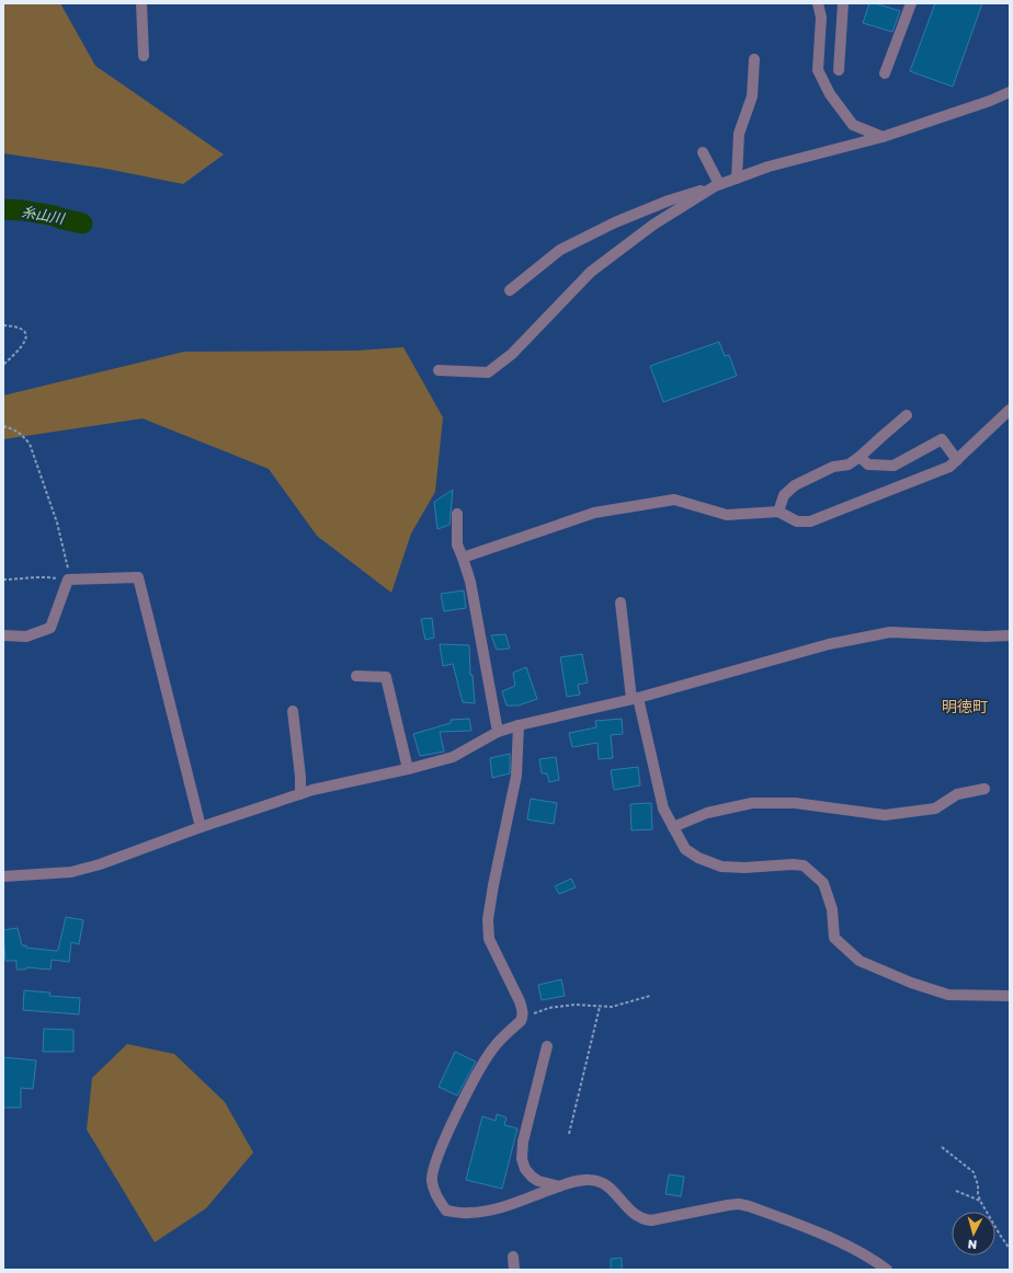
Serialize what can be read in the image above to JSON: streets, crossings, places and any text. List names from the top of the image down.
{
  "districts": ["明徳町"],
  "water": ["糸山川"],
  "north": "bottom"
}
